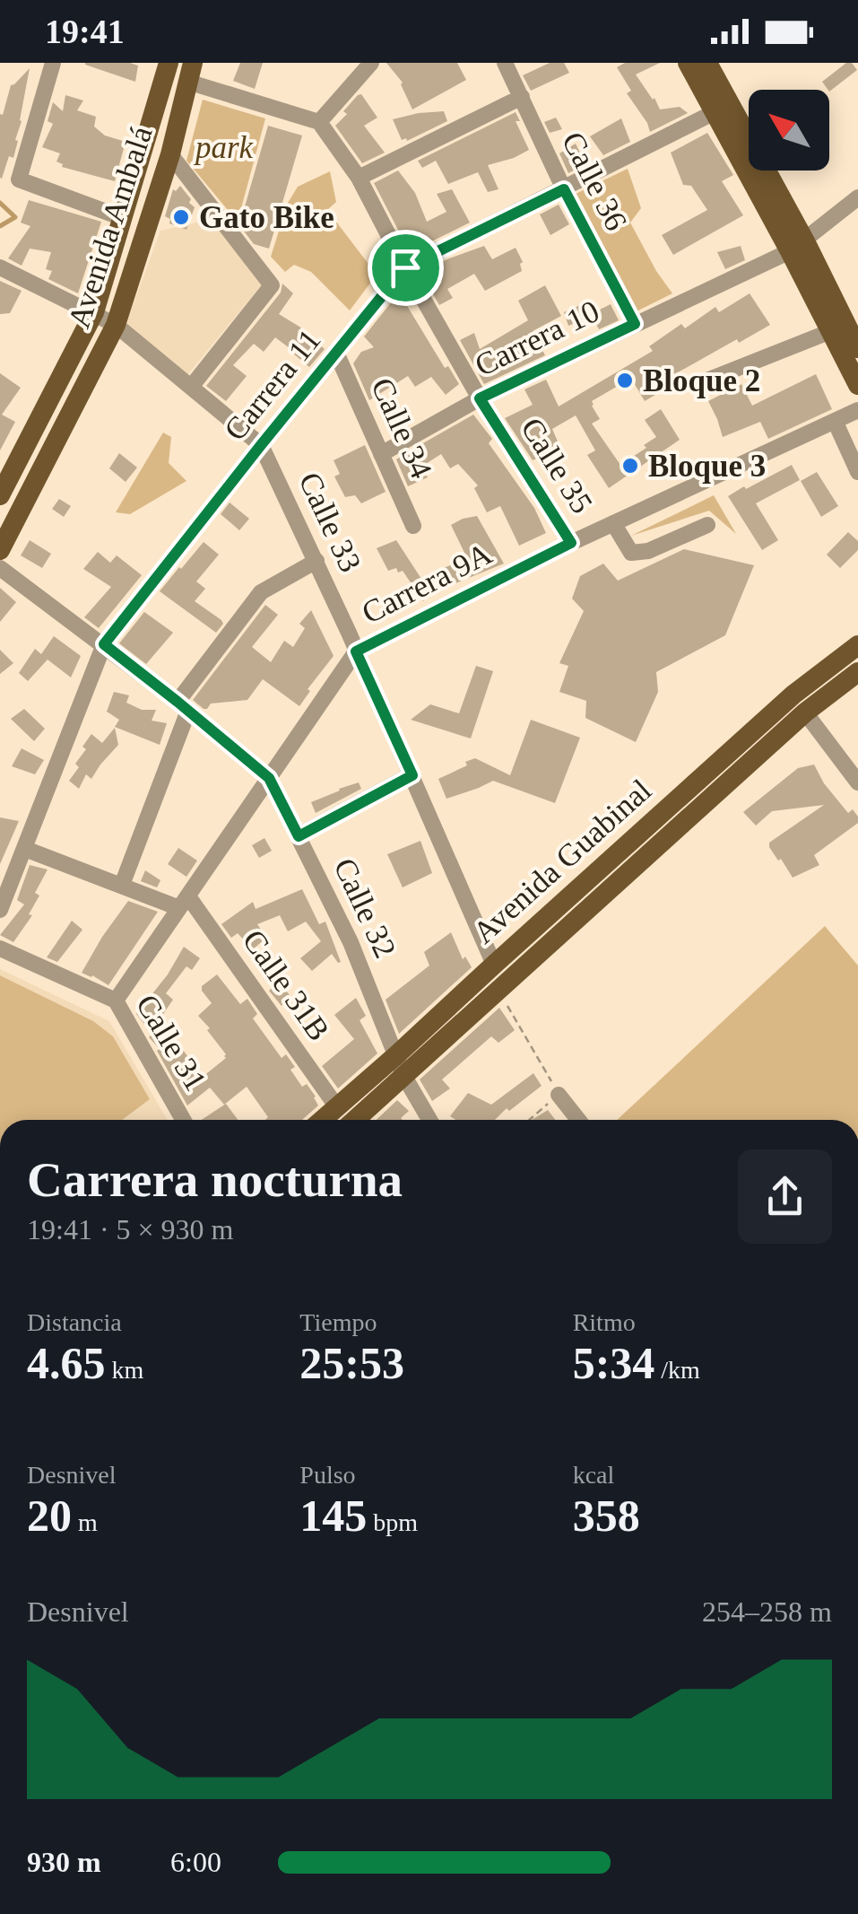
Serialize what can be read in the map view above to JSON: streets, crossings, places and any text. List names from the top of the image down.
{
  "streets": {
    "main road": ["Avenida Ambalá", "Avenida Guabinal"],
    "street": [
      "Calle 36",
      "Carrera 10",
      "Carrera 11",
      "Calle 34",
      "Calle 35",
      "Calle 33",
      "Carrera 9A",
      "Calle 32",
      "Calle 31B",
      "Calle 31"
    ]
  },
  "crossings": [
    ["Calle 36", "Carrera 10"],
    ["Calle 36", "Carrera 11"],
    ["Avenida Ambalá", "Calle 33"],
    ["Carrera 10", "Calle 34"],
    ["Carrera 10", "Calle 35"],
    ["Carrera 11", "Calle 34"],
    ["Carrera 11", "Calle 35"],
    ["Carrera 11", "Calle 33"],
    ["Carrera 11", "Calle 32"],
    ["Calle 35", "Carrera 9A"],
    ["Calle 33", "Carrera 9A"],
    ["Calle 33", "Avenida Guabinal"],
    ["Carrera 9A", "Calle 32"],
    ["Carrera 9A", "Calle 31B"],
    ["Carrera 9A", "Calle 31"],
    ["Avenida Guabinal", "Calle 32"],
    ["Avenida Guabinal", "Calle 31B"]
  ],
  "parks": ["park"],
  "places": ["Gato Bike", "Bloque 2", "Bloque 3"],
  "north": "top left",
  "page": {
    "status": "19:41",
    "heading": ["Carrera nocturna", "19:41 · 5 × 930 m"],
    "stats": [
      ["Distancia", "4.65 km"],
      ["Tiempo", "25:53"],
      ["Ritmo", "5:34 /km"],
      ["Desnivel", "20 m"],
      ["Pulso", "145 bpm"],
      ["kcal", "358"]
    ],
    "chart": ["Desnivel", "254–258 m"],
    "list": [
      {
        "name": "930 m",
        "note": "6:00"
      }
    ]
  }
}
